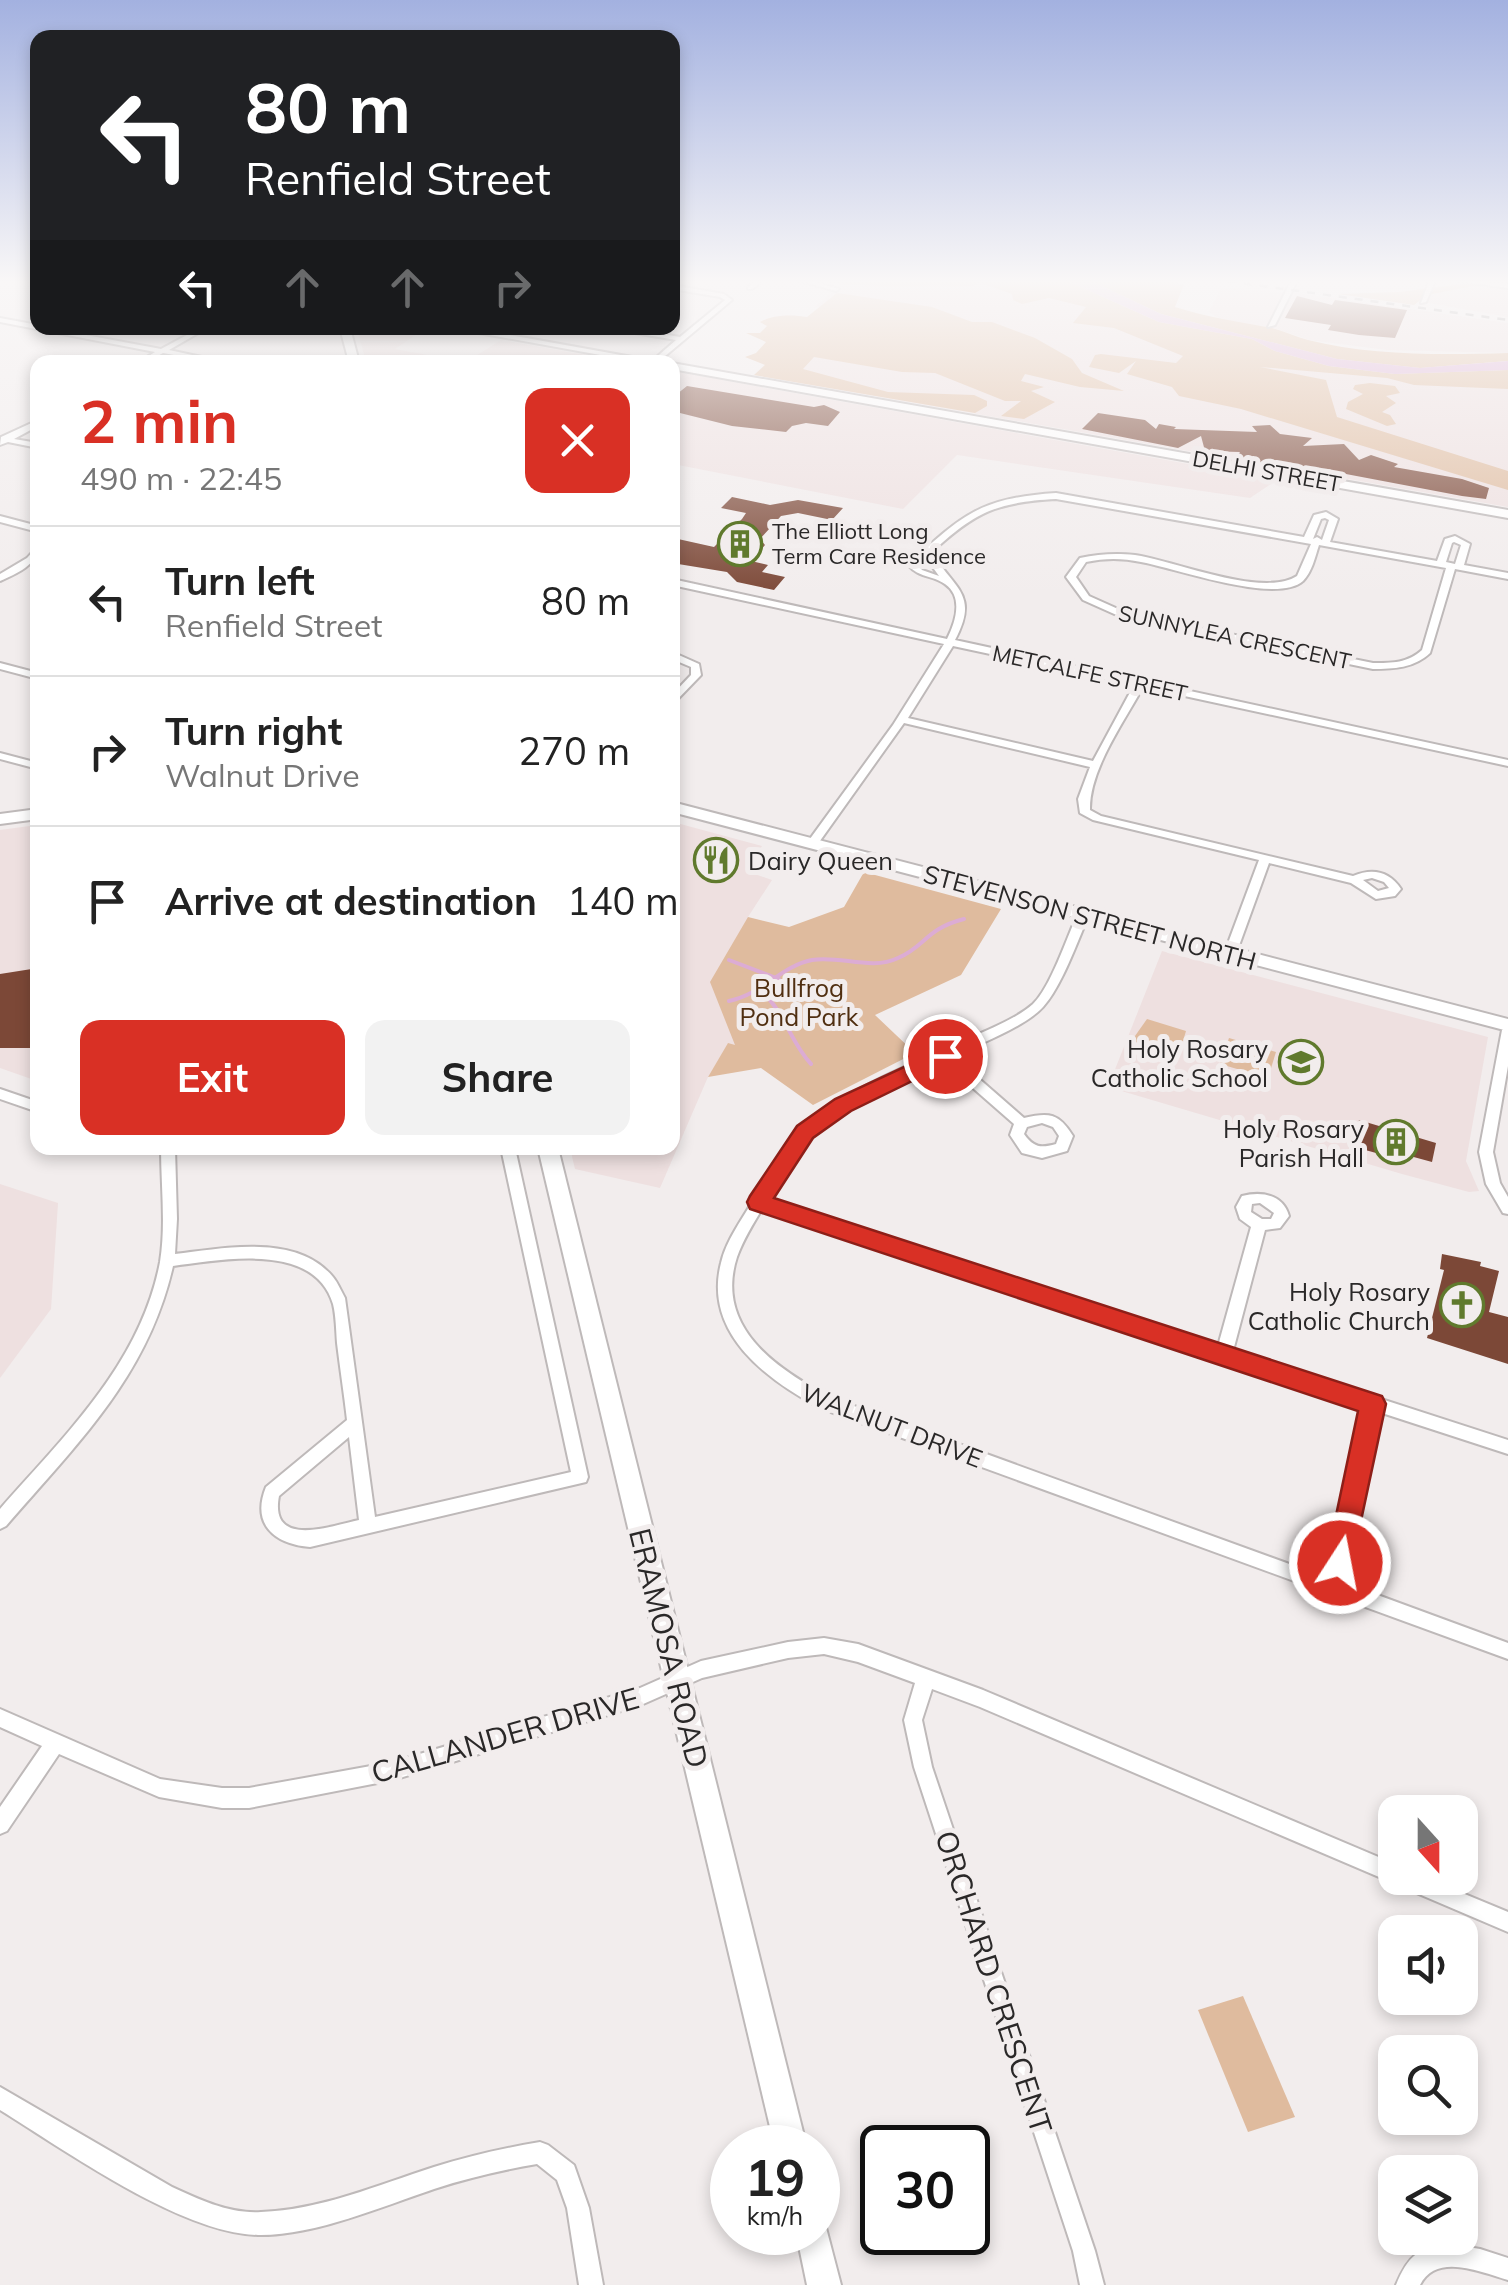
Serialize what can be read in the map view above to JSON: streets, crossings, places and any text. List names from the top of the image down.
{
  "streets": {
    "main road": ["DELHI STREET", "STEVENSON STREET NORTH", "ERAMOSA ROAD"],
    "street": [
      "SUNNYLEA CRESCENT",
      "METCALFE STREET",
      "WALNUT DRIVE",
      "CALLANDER DRIVE",
      "ORCHARD CRESCENT"
    ]
  },
  "crossings": [
    ["STEVENSON STREET NORTH", "WALNUT DRIVE"],
    ["ERAMOSA ROAD", "CALLANDER DRIVE"],
    ["CALLANDER DRIVE", "ORCHARD CRESCENT"]
  ],
  "parks": ["Bullfrog Pond Park"],
  "places": {
    "building": ["The Elliott Long Term Care Residence", "Holy Rosary Parish Hall"],
    "restaurant": ["Dairy Queen"],
    "school or university": ["Holy Rosary Catholic School"],
    "church": ["Holy Rosary Catholic Church"]
  },
  "north": "bottom",
  "page": {
    "turn": ["80 m", "Renfield Street"],
    "heading": ["2 min", "490 m · 22:45"],
    "list": [
      {
        "name": "Turn left",
        "note": "Renfield Street",
        "value": "80 m"
      },
      {
        "name": "Turn right",
        "note": "Walnut Drive",
        "value": "270 m"
      },
      {
        "name": "Arrive at destination",
        "value": "140 m"
      }
    ],
    "buttons": ["Exit", "Share"],
    "speed": "19 km/h",
    "limit": "30"
  }
}
